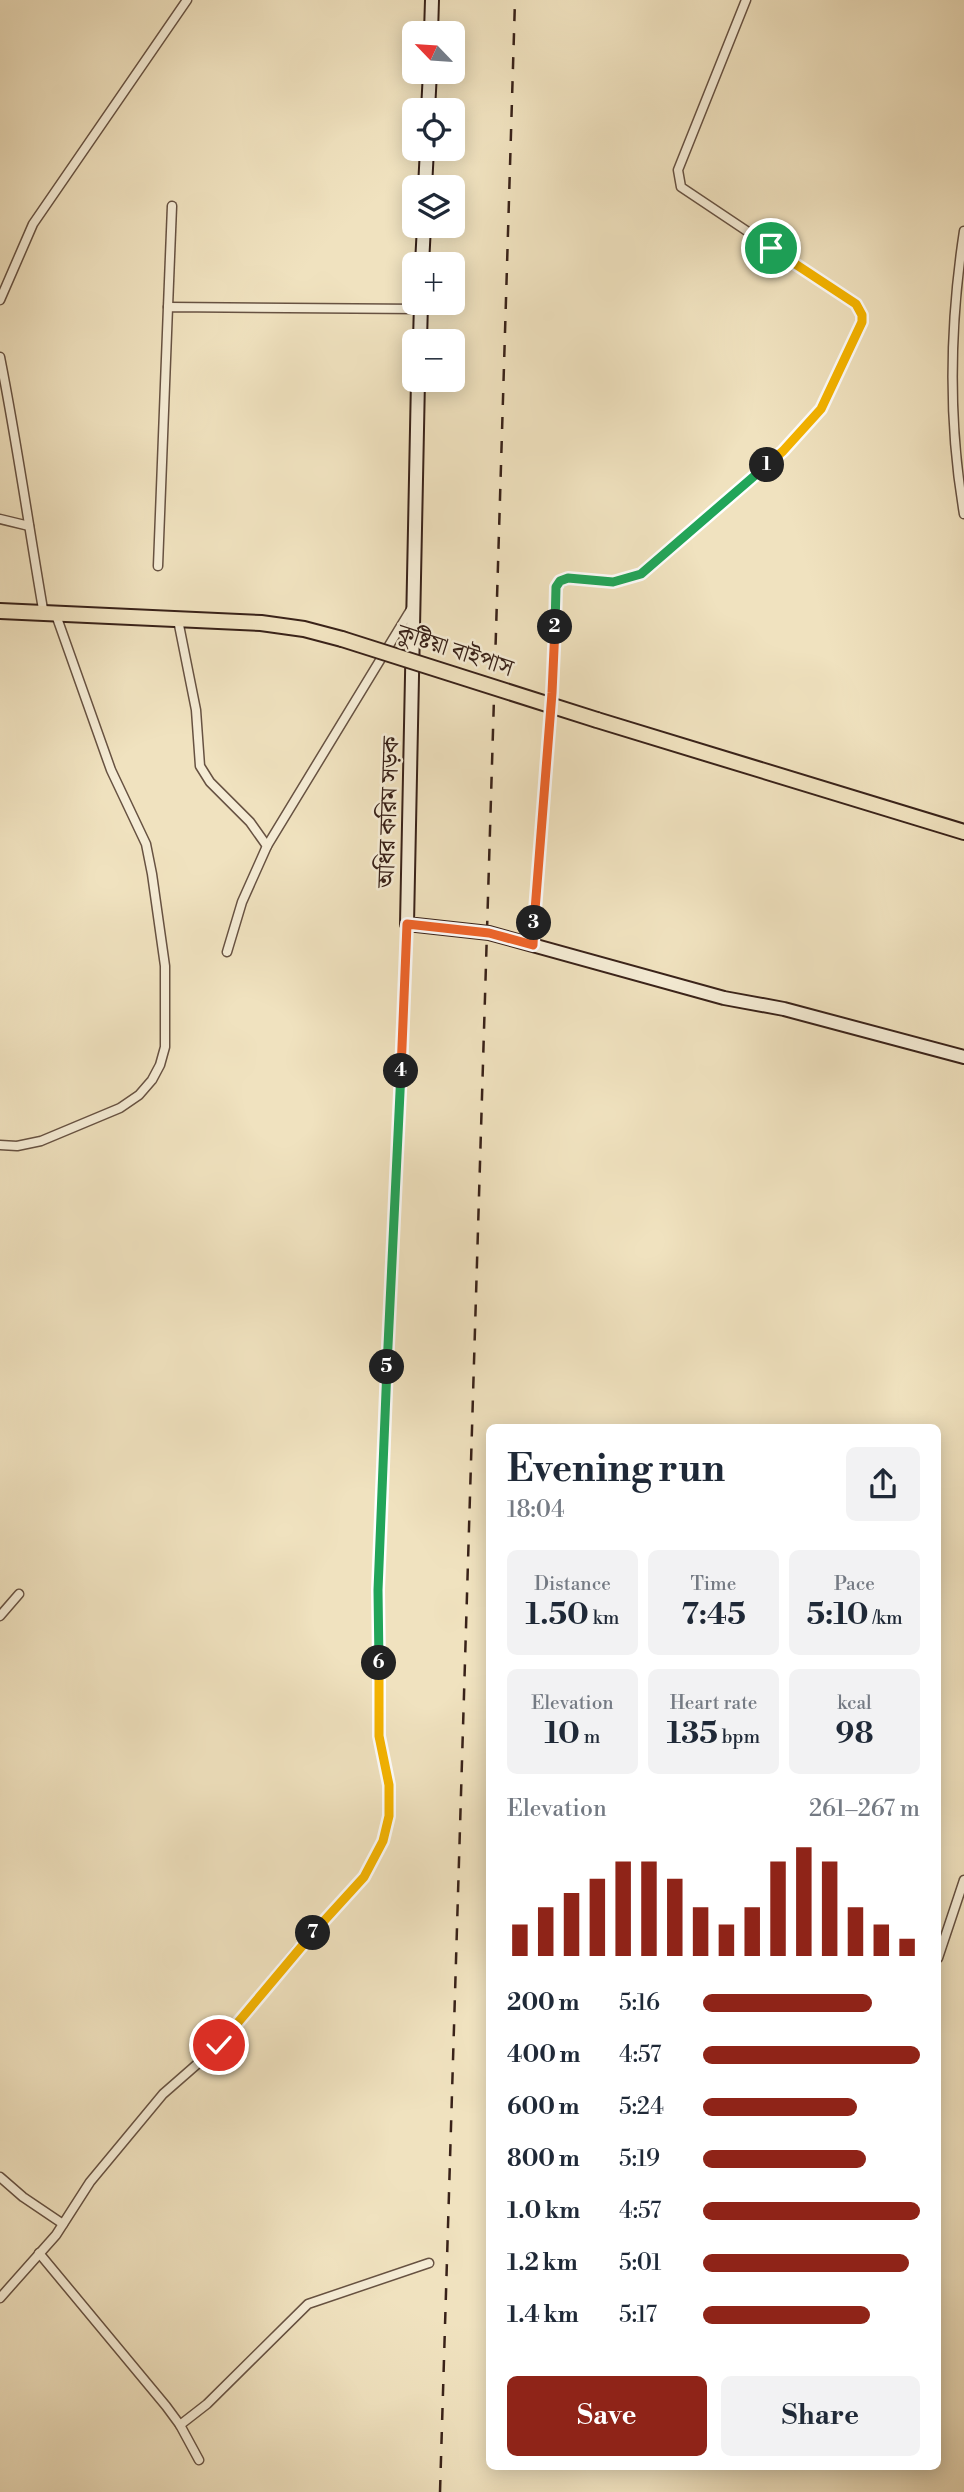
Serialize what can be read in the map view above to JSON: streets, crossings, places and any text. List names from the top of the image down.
{
  "streets": {
    "highway": ["কুষ্টিয়া বাইপাস"],
    "main road": ["অধির করিম সড়ক"]
  },
  "north": "top left",
  "page": {
    "map_buttons": ["+", "−"],
    "pins": [
      "1",
      "2",
      "3",
      "4",
      "5",
      "6",
      "7"
    ],
    "heading": ["Evening run", "18:04"],
    "stats": [
      ["Distance", "1.50 km"],
      ["Time", "7:45"],
      ["Pace", "5:10 /km"],
      ["Elevation", "10 m"],
      ["Heart rate", "135 bpm"],
      ["kcal", "98"]
    ],
    "chart": ["Elevation", "261–267 m"],
    "list": [
      {
        "name": "200 m",
        "note": "5:16"
      },
      {
        "name": "400 m",
        "note": "4:57"
      },
      {
        "name": "600 m",
        "note": "5:24"
      },
      {
        "name": "800 m",
        "note": "5:19"
      },
      {
        "name": "1.0 km",
        "note": "4:57"
      },
      {
        "name": "1.2 km",
        "note": "5:01"
      },
      {
        "name": "1.4 km",
        "note": "5:17"
      }
    ],
    "buttons": ["Save", "Share"]
  }
}
